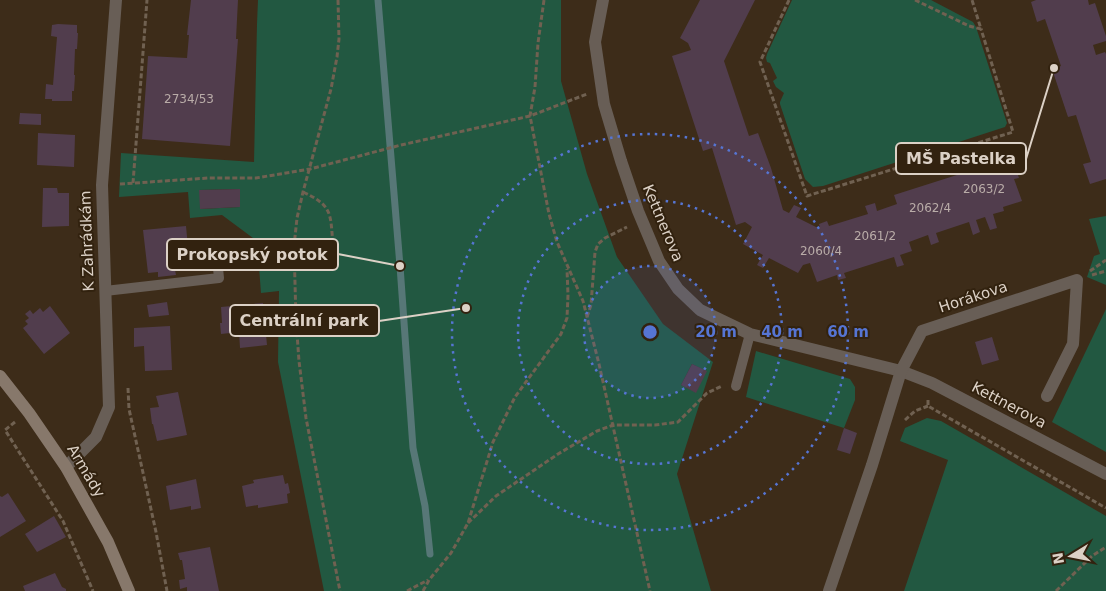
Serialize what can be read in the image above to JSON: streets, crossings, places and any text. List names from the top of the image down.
{
  "streets": {
    "street": [
      "Kettnerova",
      "K Zahrádkám",
      "Horákova",
      "Armády"
    ]
  },
  "crossings": [
    ["Kettnerova", "Horákova"],
    ["K Zahrádkám", "Armády"]
  ],
  "places": ["MŠ Pastelka", "Prokopský potok", "Centrální park"],
  "house_numbers": [
    "2734/53",
    "2063/2",
    "2062/4",
    "2061/2",
    "2060/4"
  ],
  "north": "left",
  "rings": ["20 m", "40 m", "60 m"]
}
